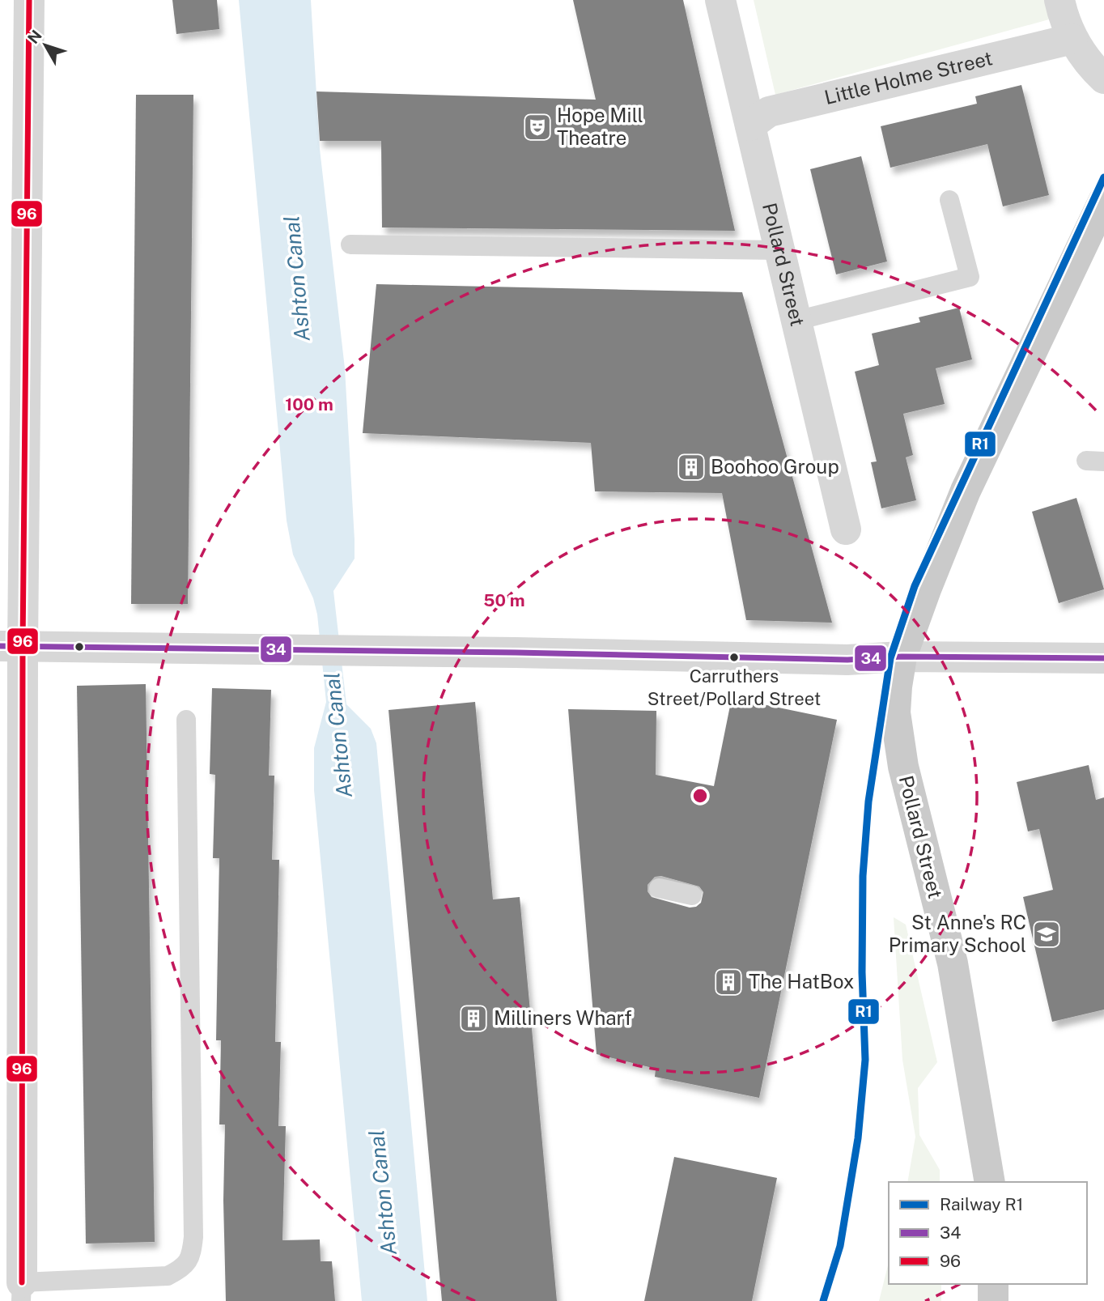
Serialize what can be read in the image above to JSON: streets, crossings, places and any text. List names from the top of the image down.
{
  "streets": {
    "main road": ["Pollard Street"],
    "street": ["Little Holme Street"]
  },
  "crossings": [
    ["Little Holme Street", "Pollard Street"]
  ],
  "water": ["Ashton Canal"],
  "places": {
    "theatre": ["Hope Mill Theatre"],
    "building": ["Boohoo Group", "The HatBox", "Milliners Wharf"],
    "other": ["Carruthers Street/Pollard Street"],
    "school or university": ["St Anne's RC Primary School"]
  },
  "lines": ["transit line 96", "rail line R1", "transit line 34"],
  "legend": ["Railway R1", "34", "96"],
  "north": "top left",
  "rings": ["100 m", "50 m"]
}
